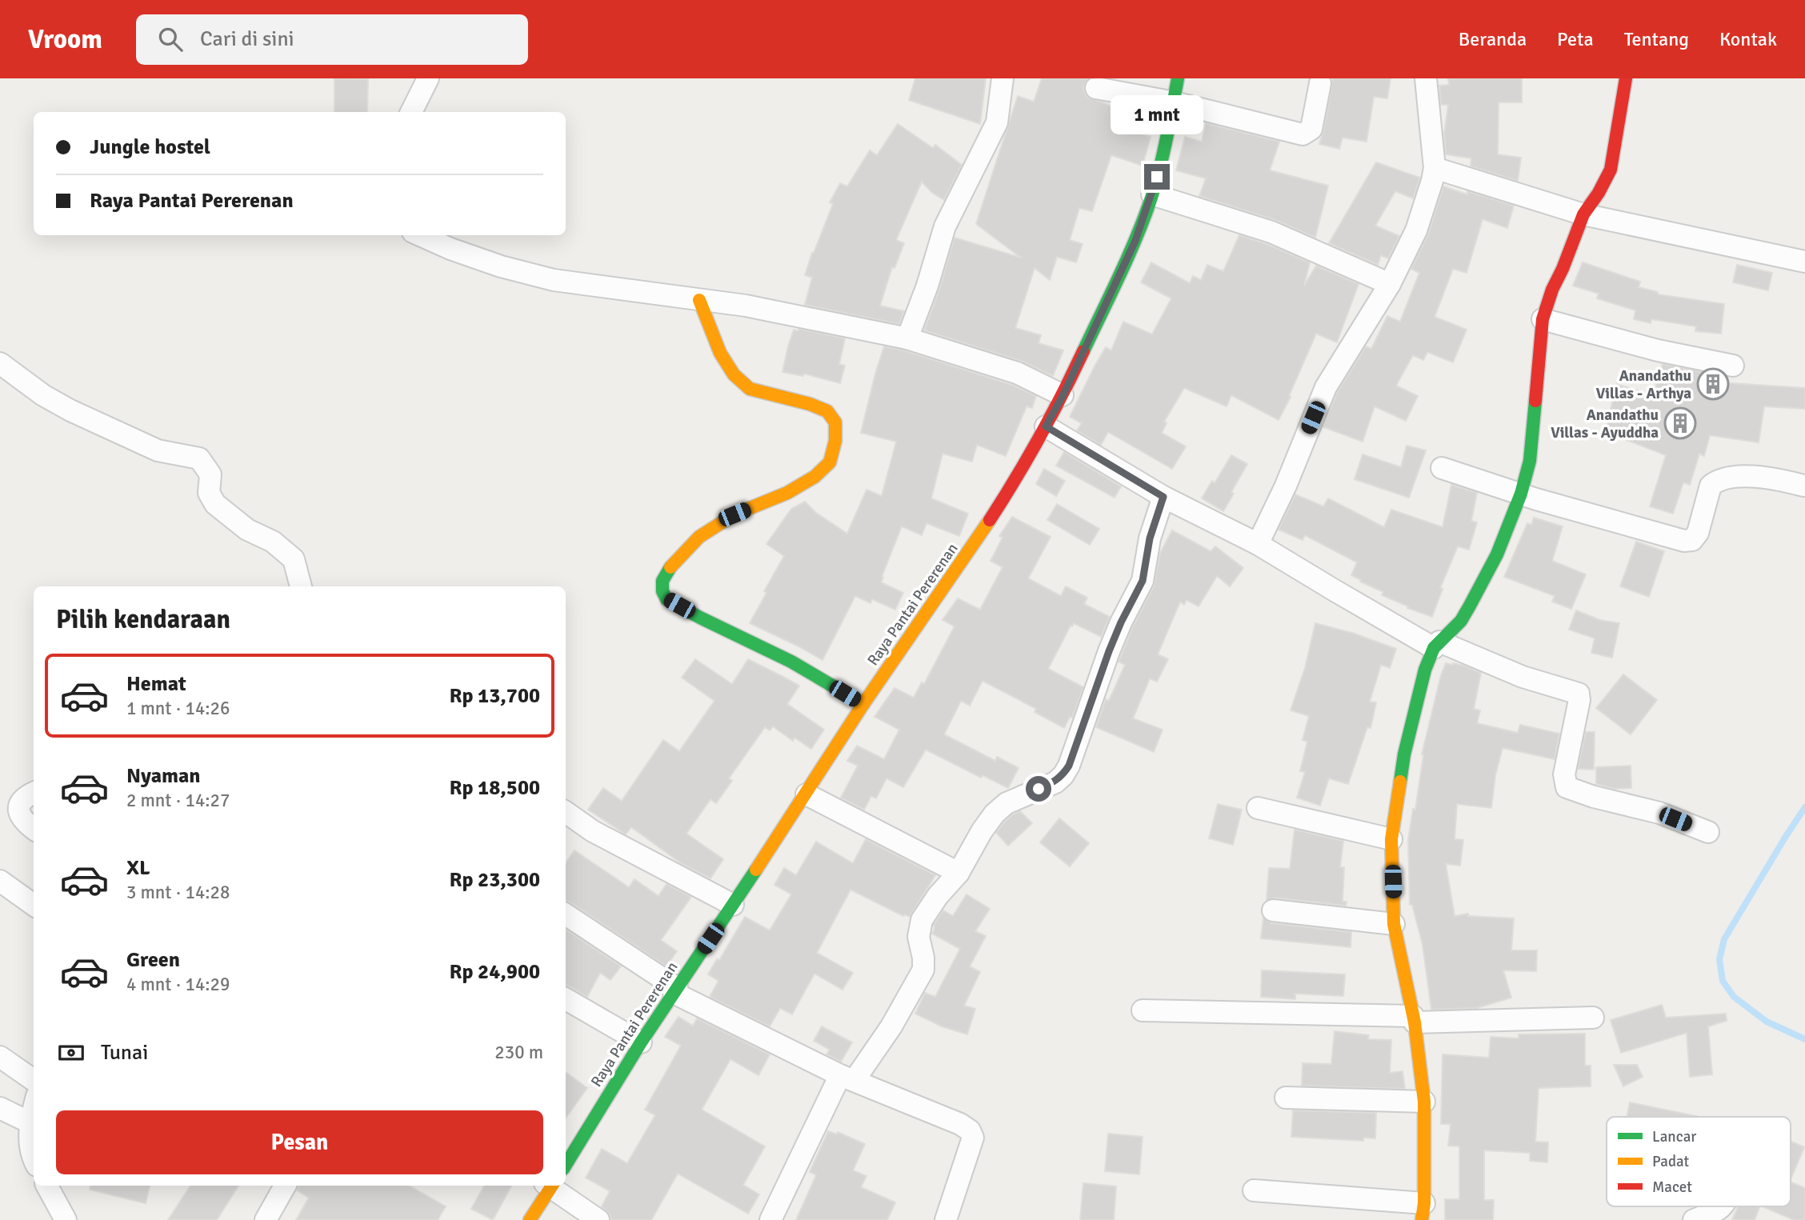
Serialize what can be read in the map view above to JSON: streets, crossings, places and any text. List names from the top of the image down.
{
  "streets": {
    "street": ["Raya Pantai Pererenan"]
  },
  "places": {
    "building": ["Anandathu Villas - Arthya", "Anandathu Villas - Ayuddha"]
  },
  "legend": ["Lancar", "Padat", "Macet"],
  "page": {
    "header": "Vroom",
    "search": "Cari di sini",
    "nav": [
      "Beranda",
      "Peta",
      "Tentang",
      "Kontak"
    ],
    "bubble": "1 mnt",
    "banner": ["Jungle hostel", "Raya Pantai Pererenan"],
    "heading": "Pilih kendaraan",
    "list": [
      {
        "name": "Hemat",
        "note": "1 mnt · 14:26",
        "value": "Rp 13,700"
      },
      {
        "name": "Nyaman",
        "note": "2 mnt · 14:27",
        "value": "Rp 18,500"
      },
      {
        "name": "XL",
        "note": "3 mnt · 14:28",
        "value": "Rp 23,300"
      },
      {
        "name": "Green",
        "note": "4 mnt · 14:29",
        "value": "Rp 24,900"
      }
    ],
    "pay": ["Tunai", "230 m"],
    "buttons": "Pesan"
  }
}
